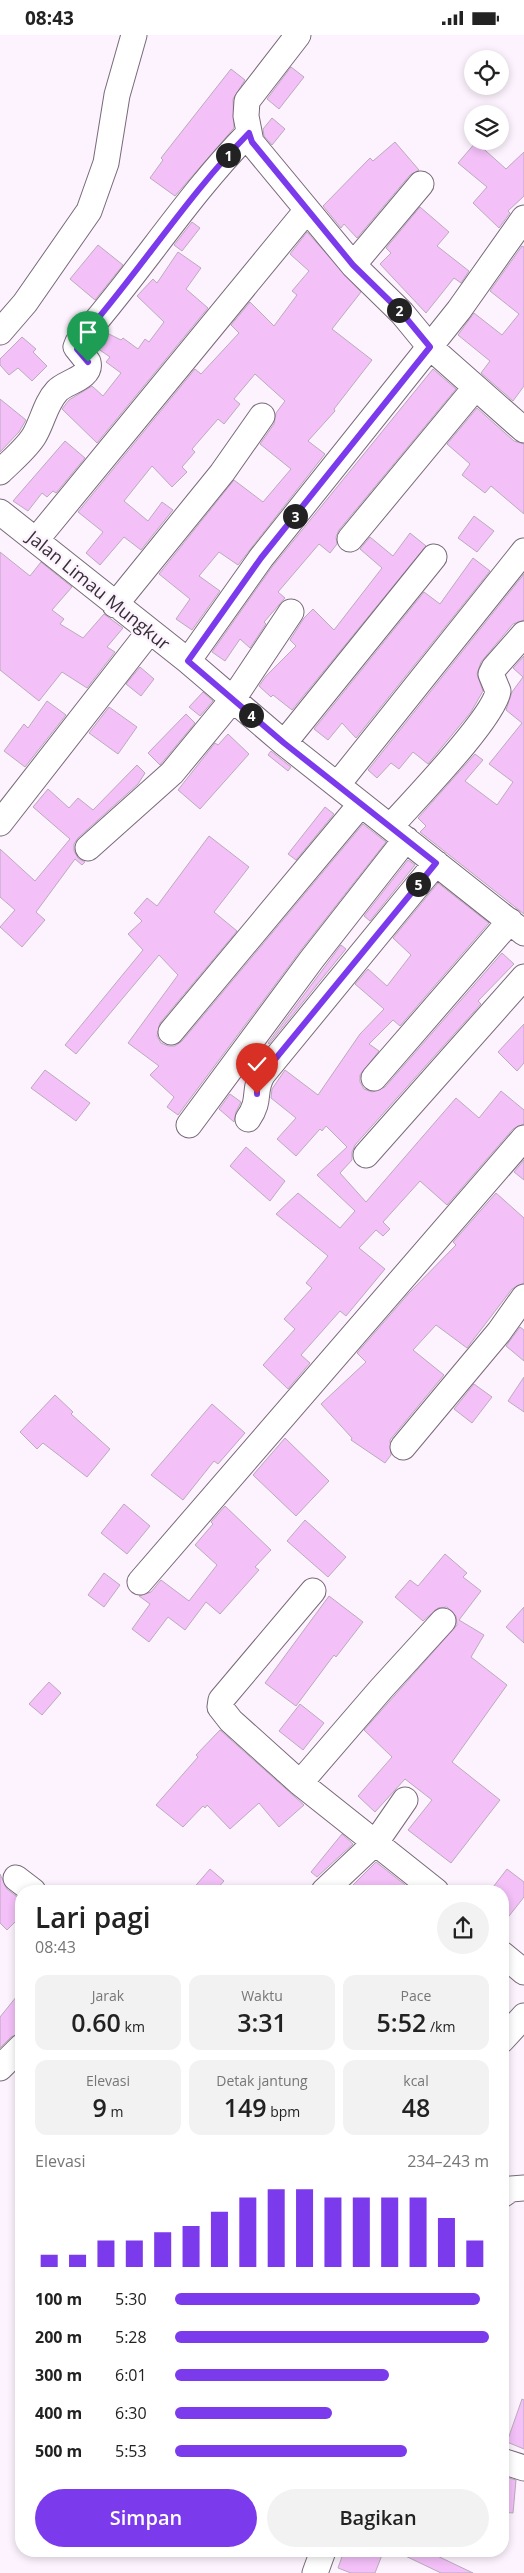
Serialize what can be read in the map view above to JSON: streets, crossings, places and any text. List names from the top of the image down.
{
  "streets": {
    "street": ["Jalan Limau Mungkur"]
  },
  "page": {
    "status": "08:43",
    "pins": [
      "1",
      "2",
      "3",
      "4",
      "5"
    ],
    "heading": ["Lari pagi", "08:43"],
    "stats": [
      ["Jarak", "0.60 km"],
      ["Waktu", "3:31"],
      ["Pace", "5:52 /km"],
      ["Elevasi", "9 m"],
      ["Detak jantung", "149 bpm"],
      ["kcal", "48"]
    ],
    "chart": ["Elevasi", "234–243 m"],
    "list": [
      {
        "name": "100 m",
        "note": "5:30"
      },
      {
        "name": "200 m",
        "note": "5:28"
      },
      {
        "name": "300 m",
        "note": "6:01"
      },
      {
        "name": "400 m",
        "note": "6:30"
      },
      {
        "name": "500 m",
        "note": "5:53"
      }
    ],
    "buttons": ["Simpan", "Bagikan"]
  }
}
